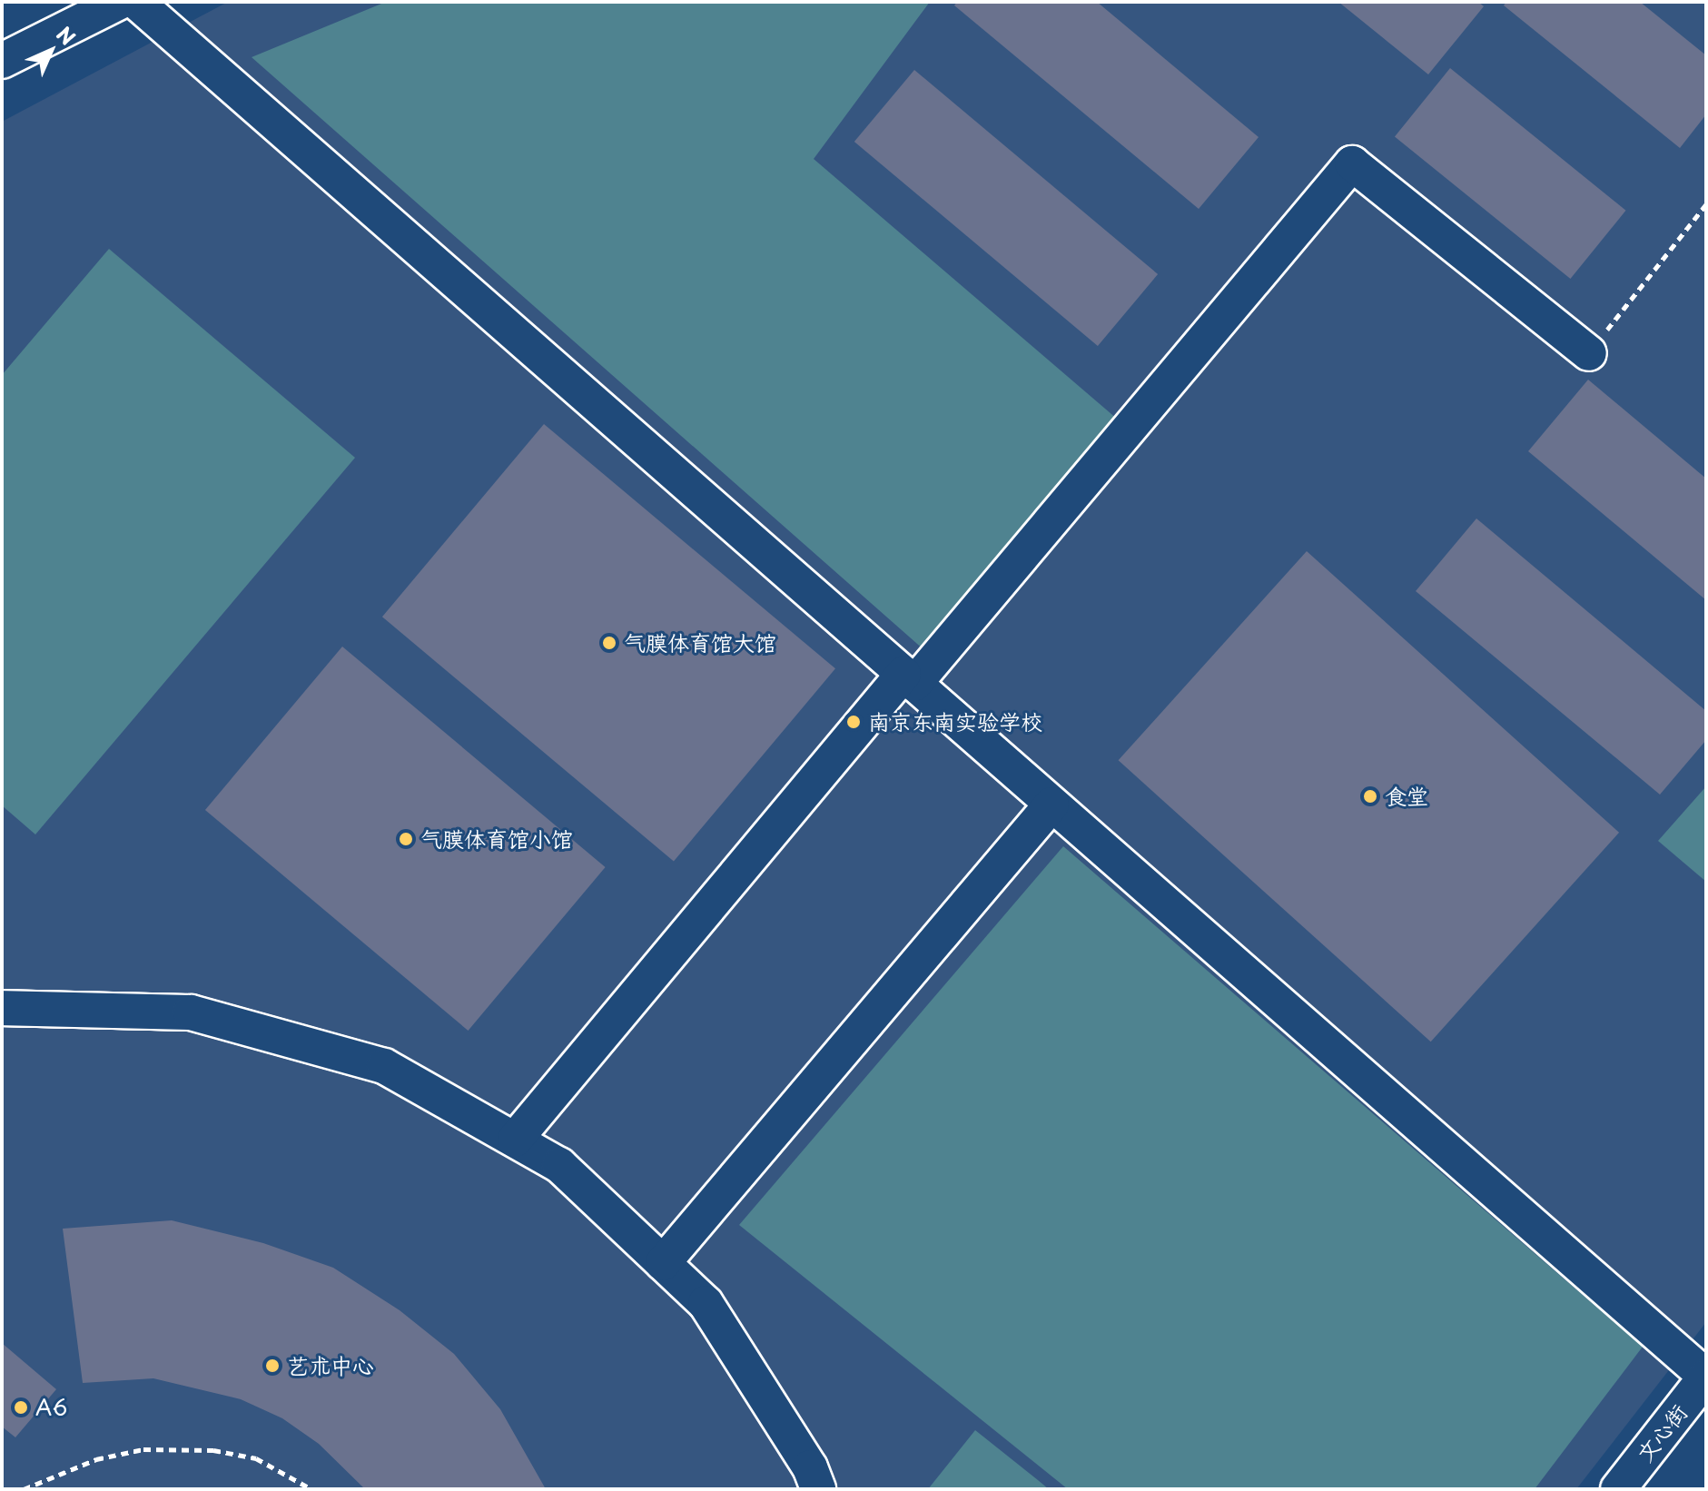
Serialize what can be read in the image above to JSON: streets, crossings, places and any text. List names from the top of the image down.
{
  "streets": {
    "street": ["文心街"]
  },
  "places": [
    "气膜体育馆大馆",
    "南京东南实验学校",
    "食堂",
    "气膜体育馆小馆",
    "艺术中心",
    "A6"
  ],
  "north": "top right"
}
